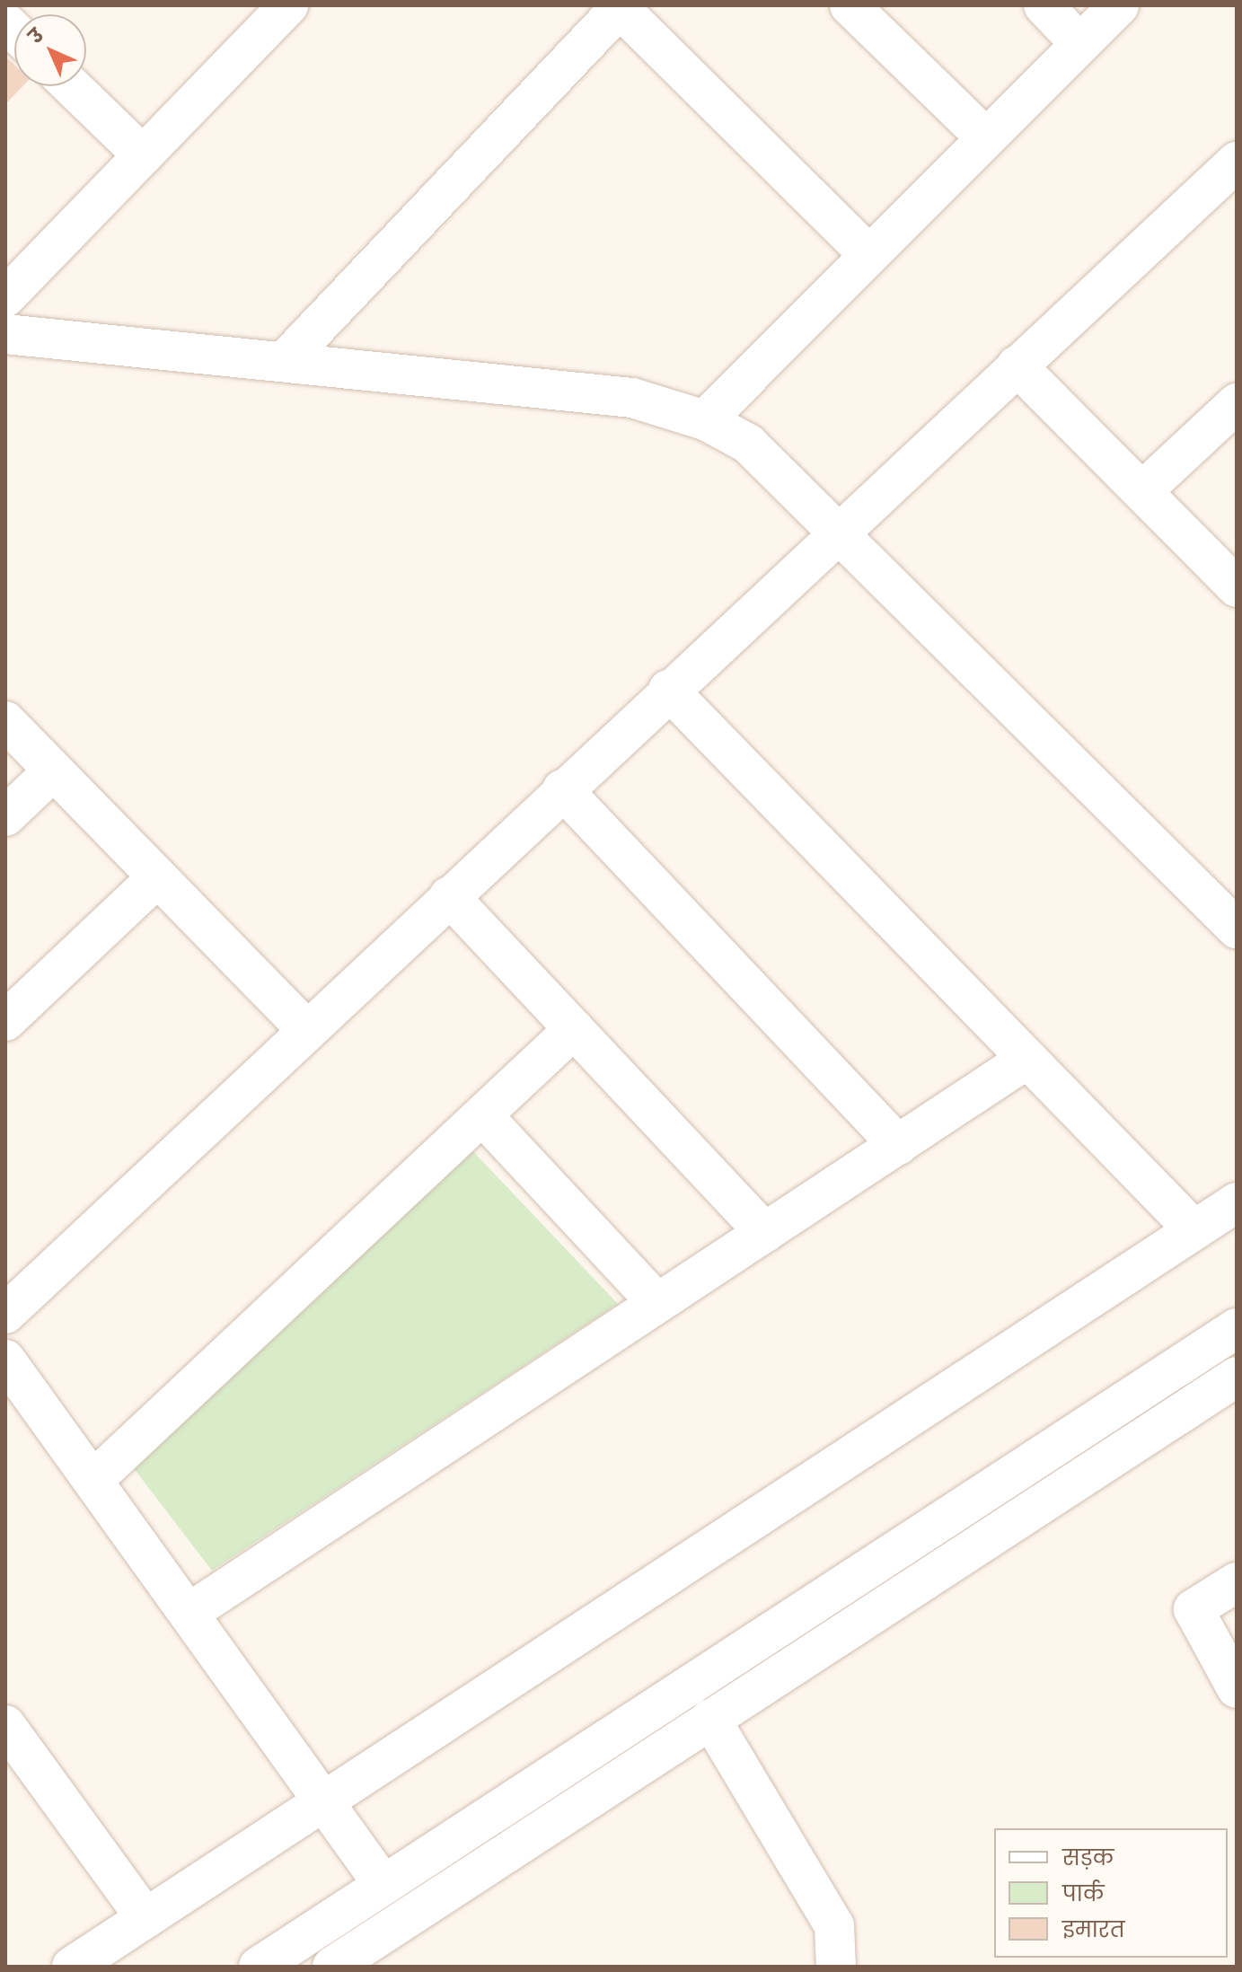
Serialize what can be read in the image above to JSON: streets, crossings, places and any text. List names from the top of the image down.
{
  "legend": ["सड़क", "पार्क", "इमारत"],
  "north": "top left"
}
